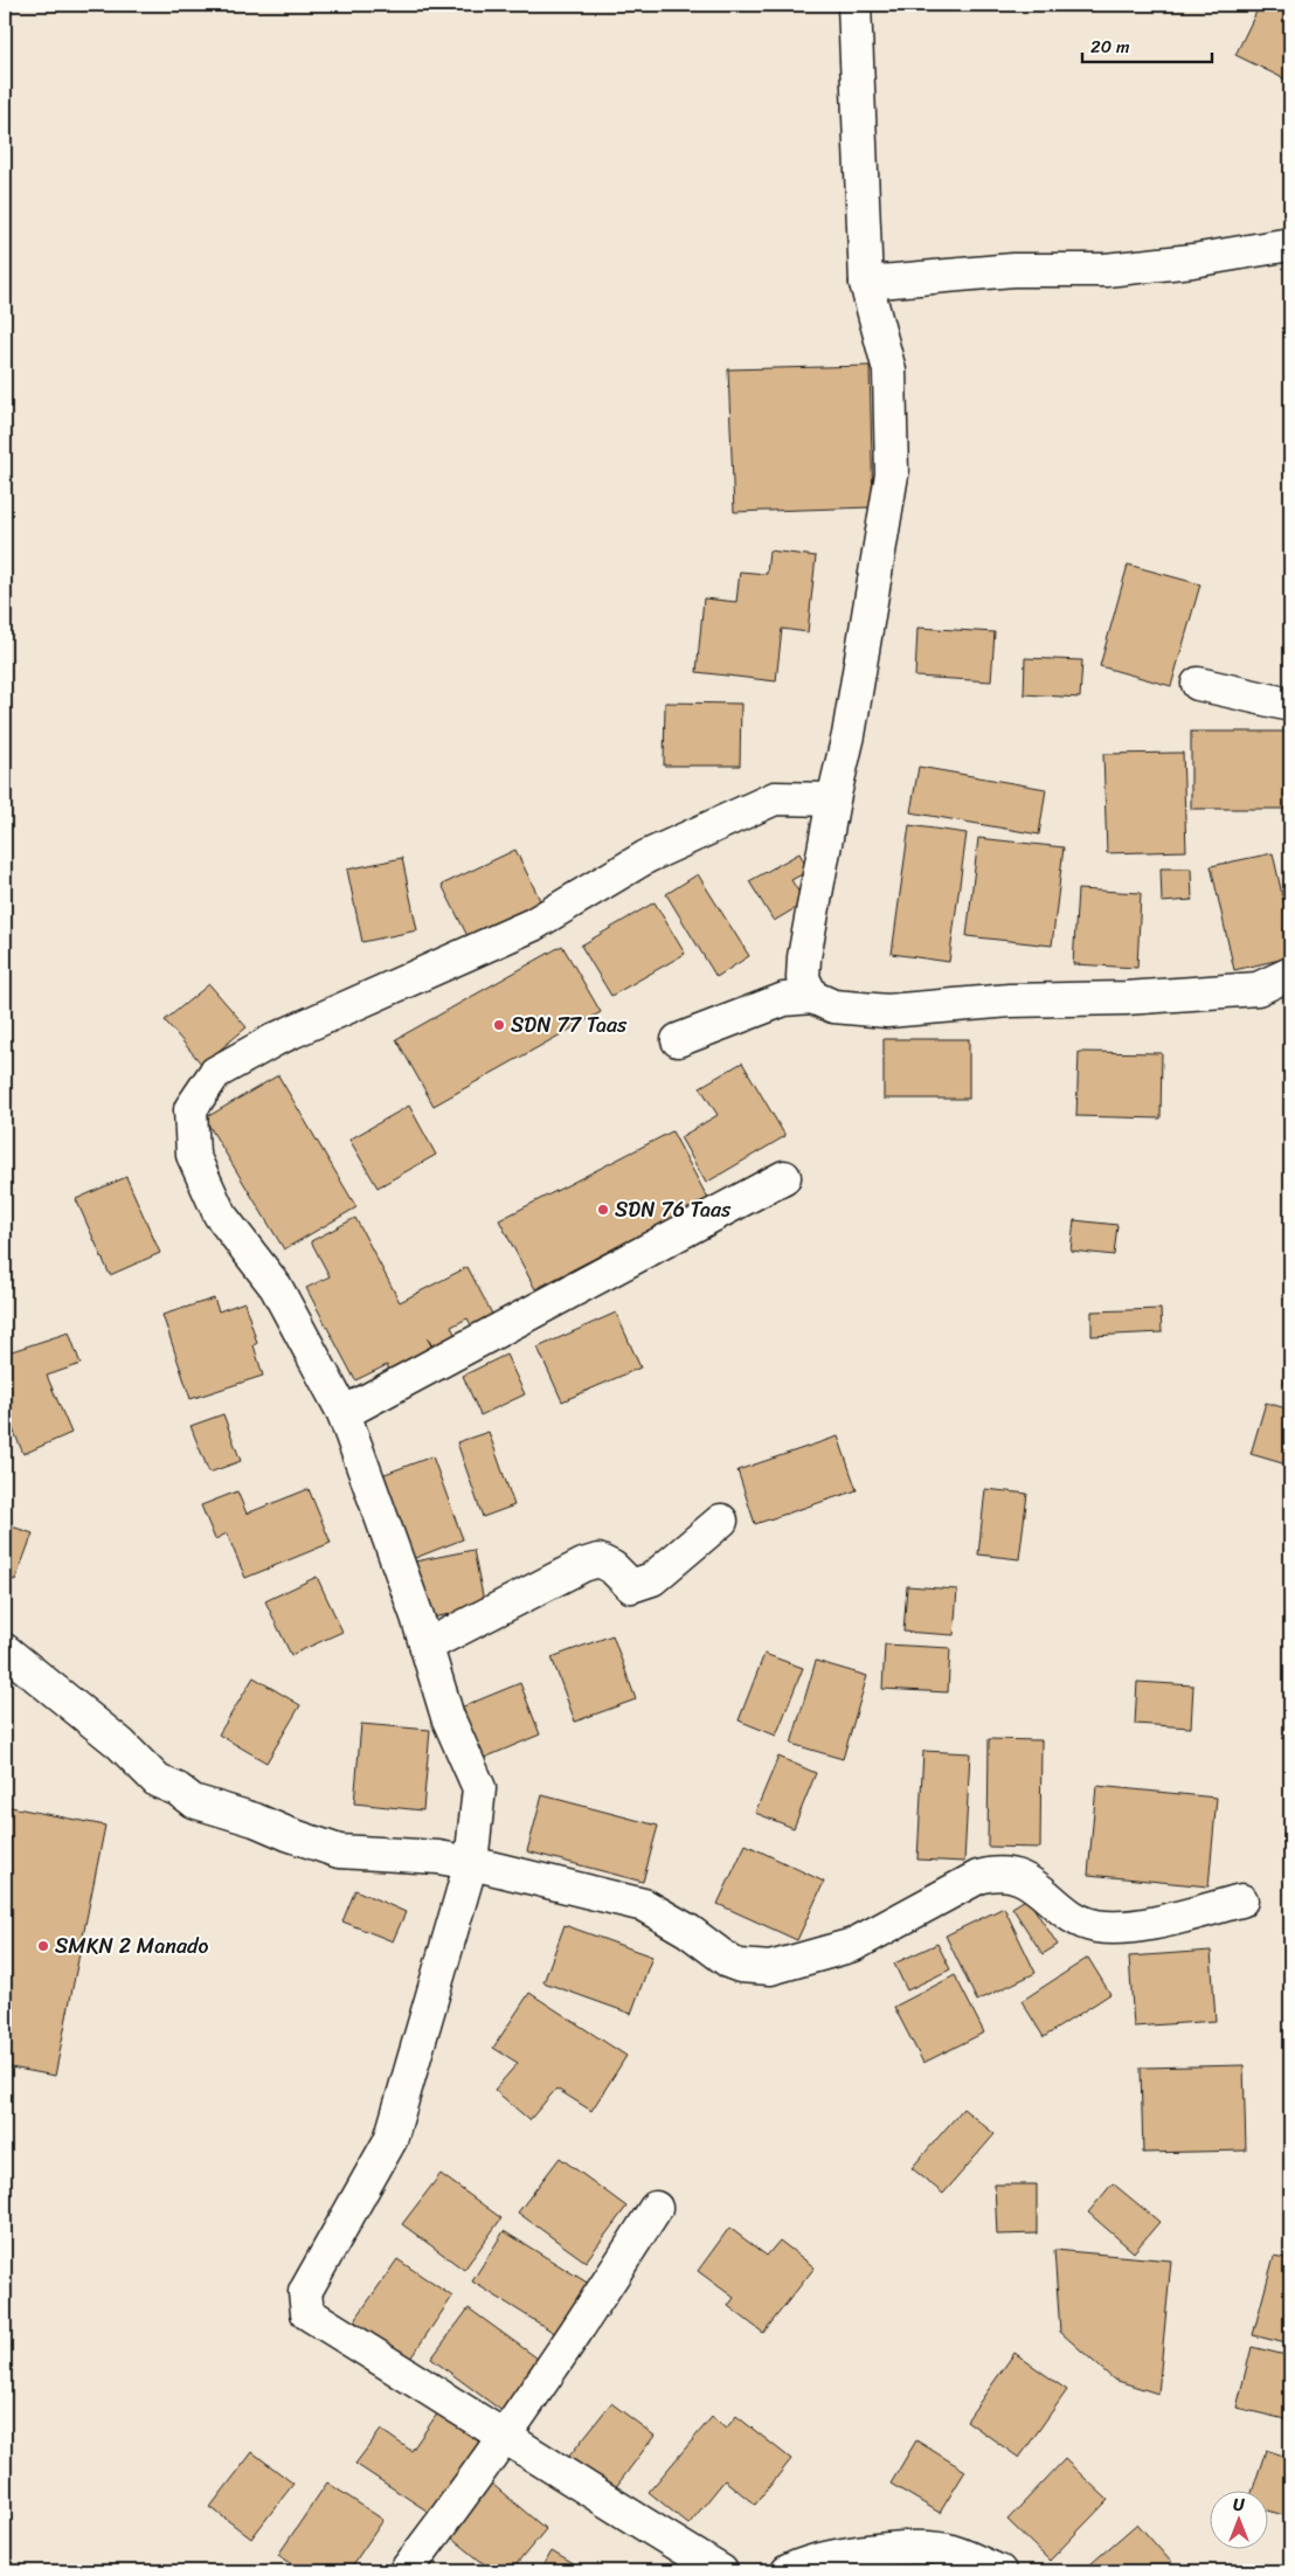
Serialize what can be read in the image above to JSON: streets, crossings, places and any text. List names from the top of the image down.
{
  "places": ["SDN 77 Taas", "SDN 76 Taas", "SMKN 2 Manado"],
  "scale_bar": "20 m",
  "north": "top"
}
